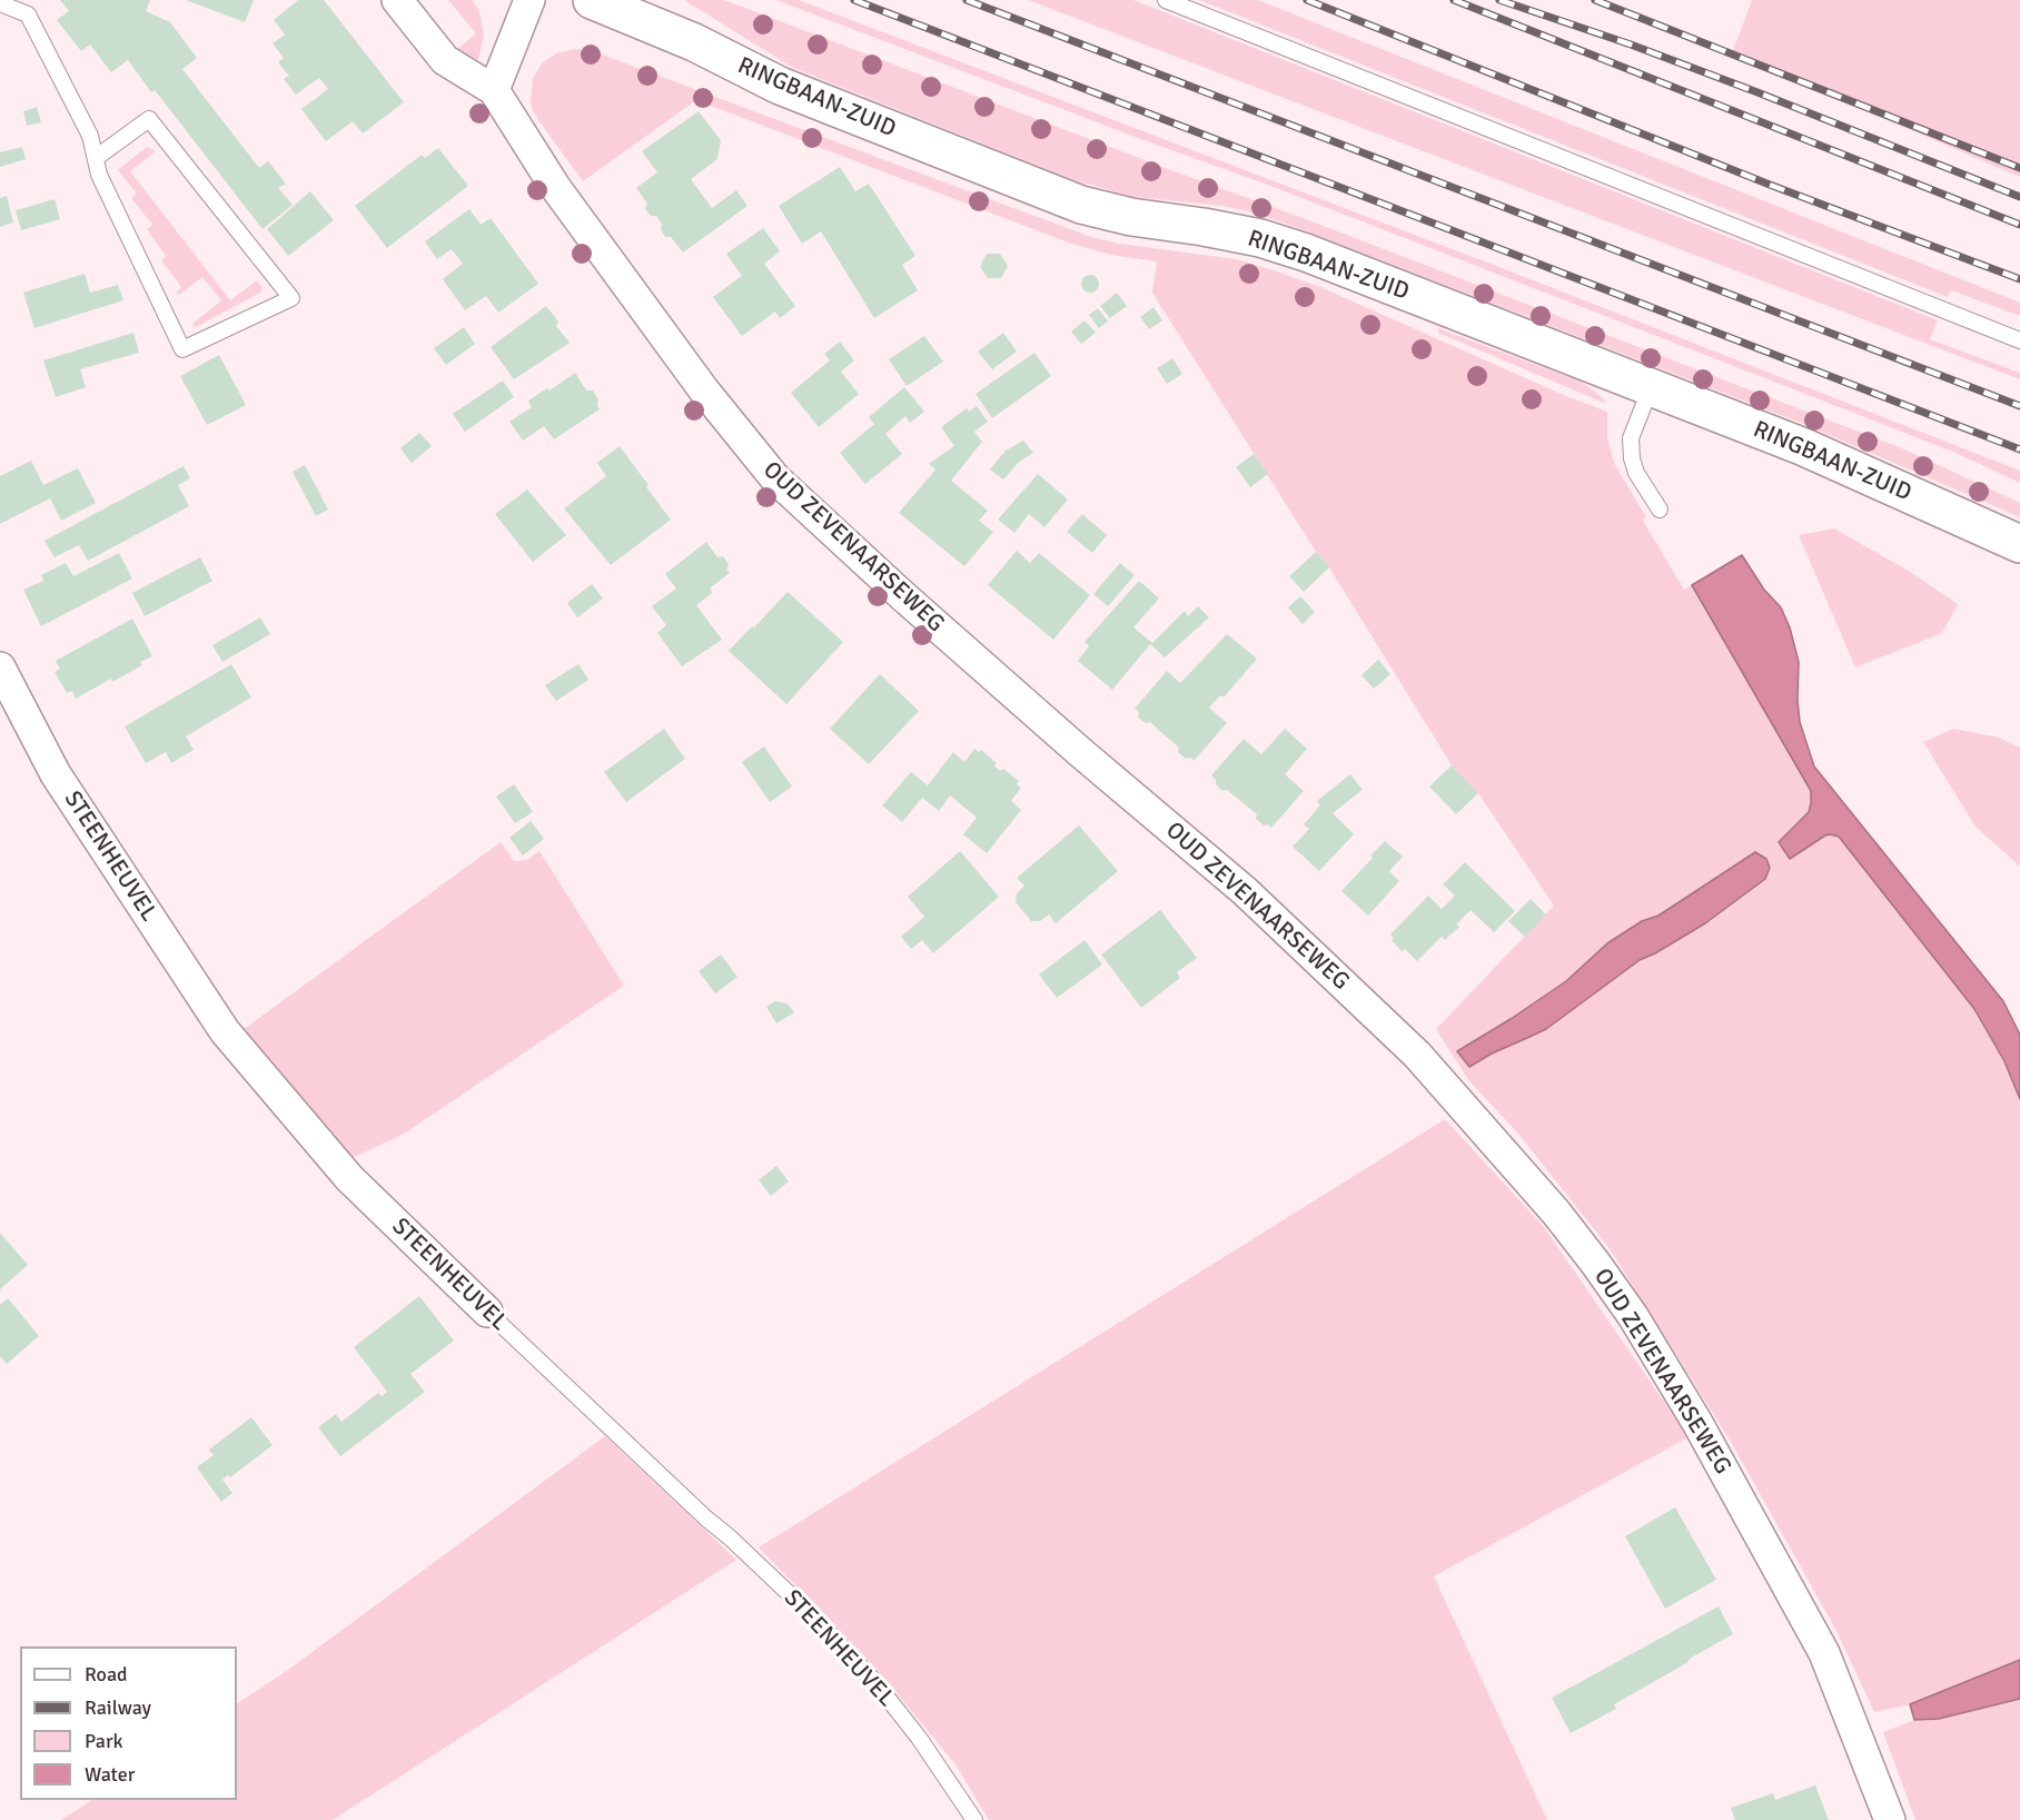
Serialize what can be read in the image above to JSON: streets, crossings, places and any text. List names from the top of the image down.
{
  "streets": {
    "street": ["RINGBAAN-ZUID", "OUD ZEVENAARSEWEG", "STEENHEUVEL"]
  },
  "legend": [
    "Road",
    "Railway",
    "Park",
    "Water"
  ]
}
